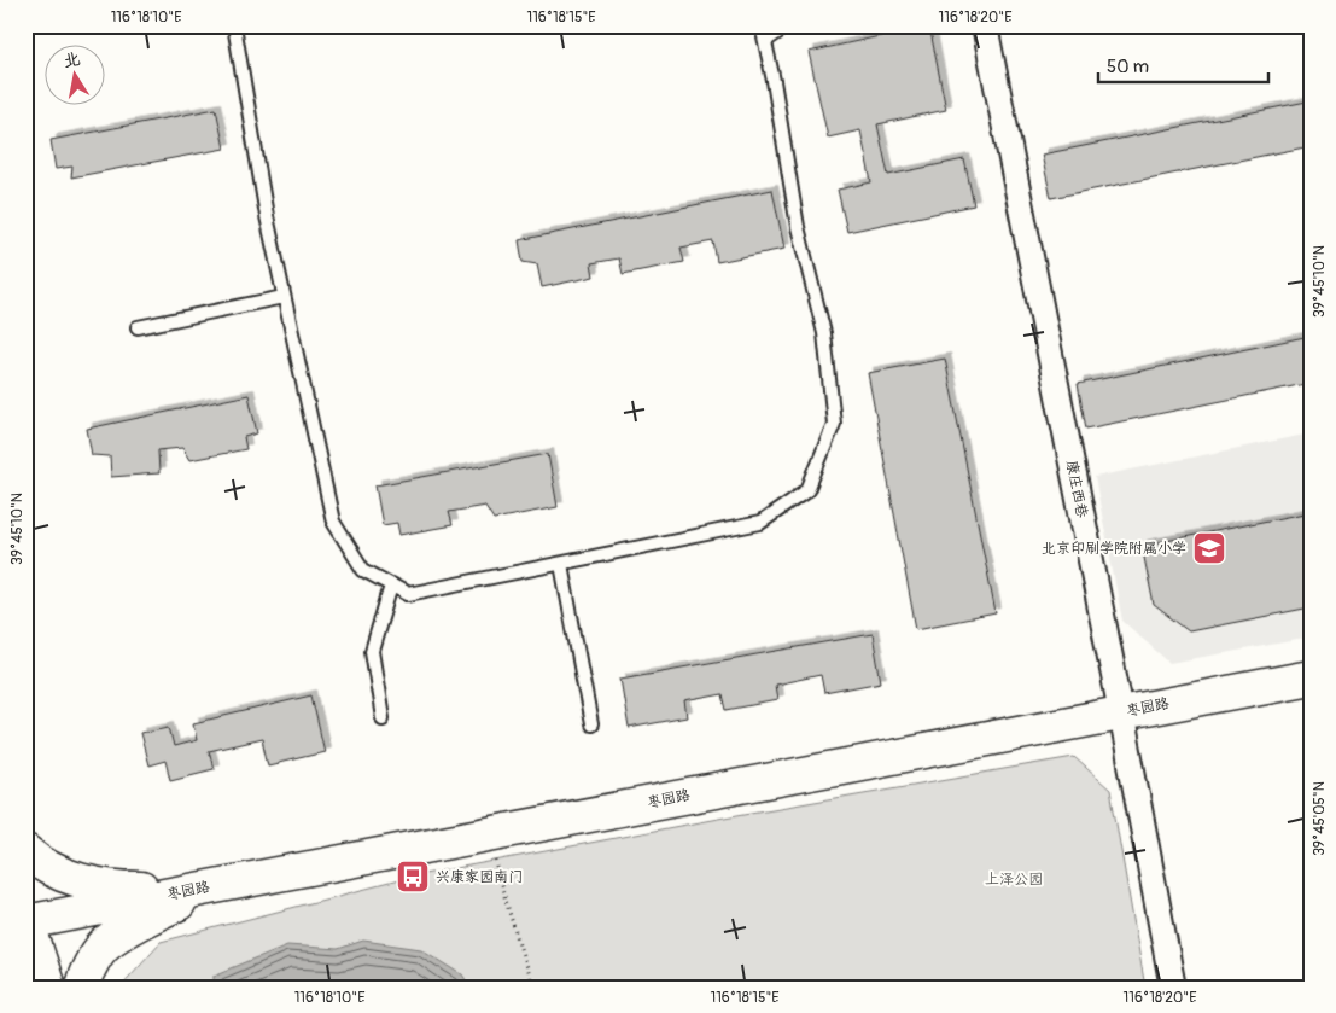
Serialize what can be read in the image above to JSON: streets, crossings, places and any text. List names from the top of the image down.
{
  "streets": {
    "street": ["康庄西巷", "枣园路"]
  },
  "crossings": [
    ["康庄西巷", "枣园路"]
  ],
  "parks": ["上泽公园"],
  "places": {
    "school or university": ["北京印刷学院附属小学"],
    "bus stop": ["兴康家园南门"]
  },
  "scale_bar": "50 m",
  "north": "top",
  "coordinates": [
    "116°18'10\"E",
    "116°18'15\"E",
    "116°18'20\"E",
    "39°45'10\"N",
    "39°45'05\"N"
  ]
}
